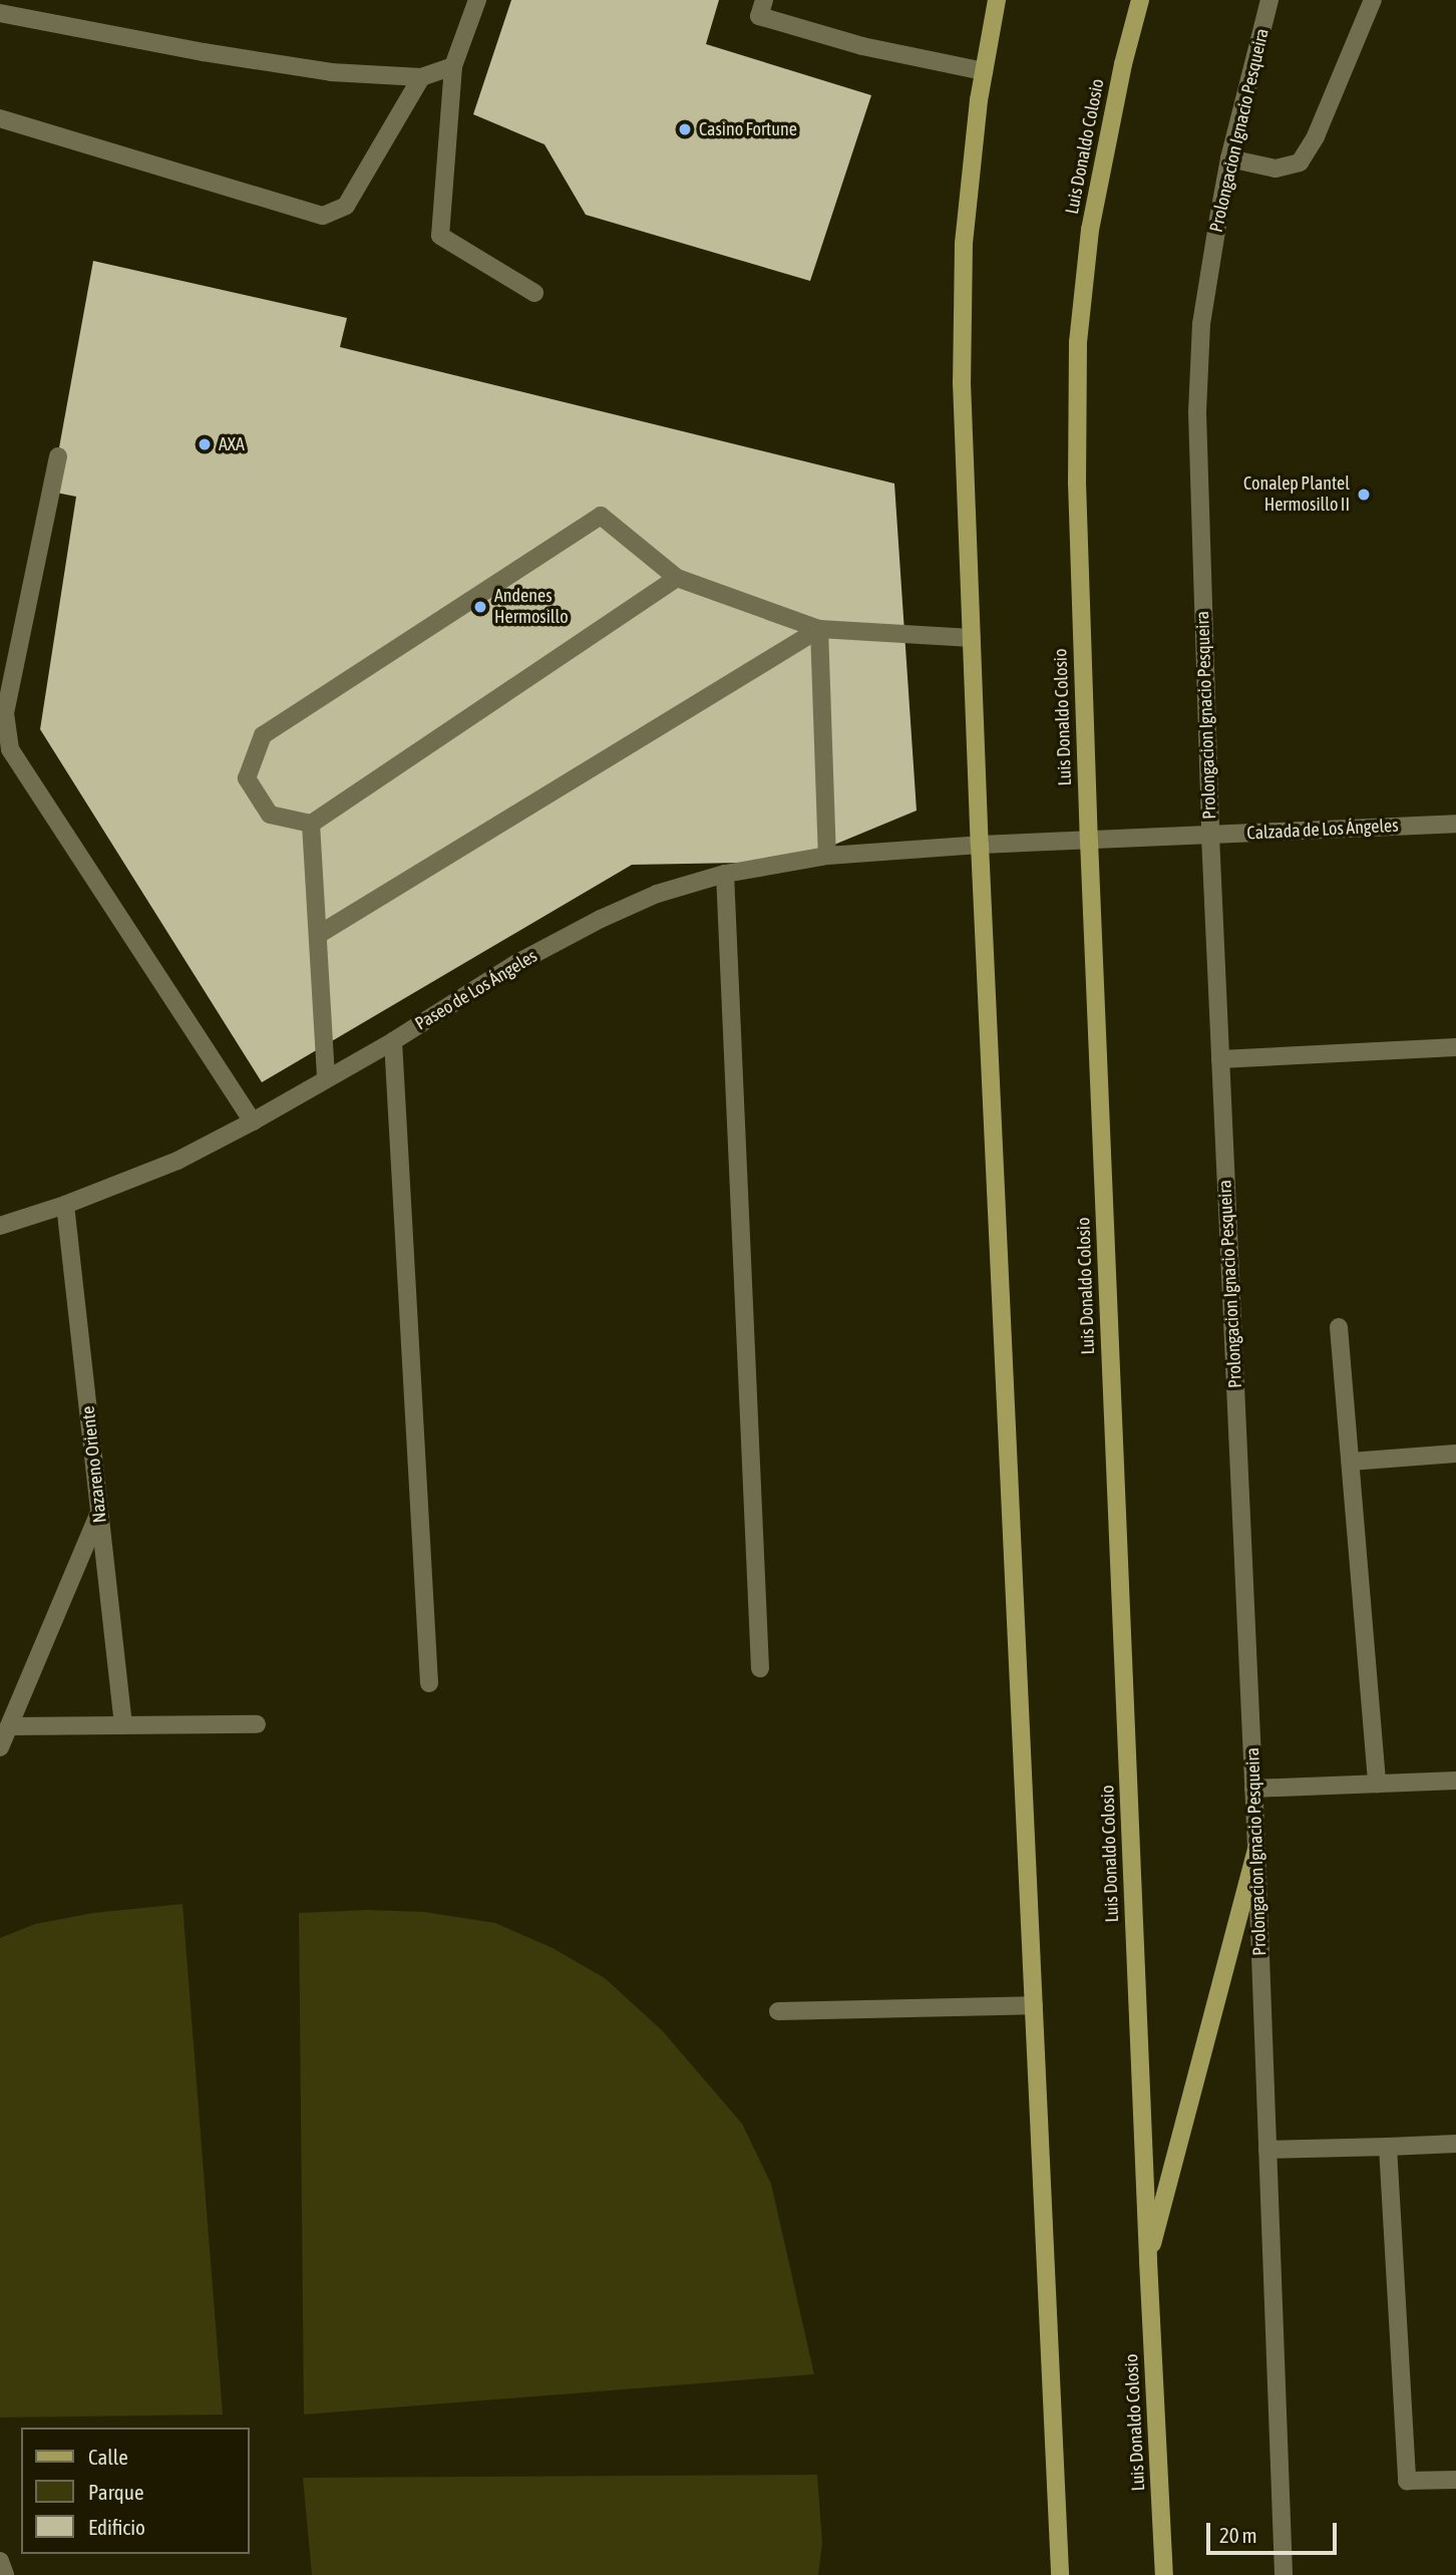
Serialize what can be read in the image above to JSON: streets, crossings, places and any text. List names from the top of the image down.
{
  "streets": {
    "main road": ["Luis Donaldo Colosio"],
    "street": [
      "Prolongacion Ignacio Pesqueira",
      "Calzada de Los Ángeles",
      "Paseo de Los Ángeles",
      "Nazareno Oriente"
    ]
  },
  "crossings": [
    ["Prolongacion Ignacio Pesqueira", "Calzada de Los Ángeles"],
    ["Luis Donaldo Colosio", "Calzada de Los Ángeles"],
    ["Calzada de Los Ángeles", "Paseo de Los Ángeles"],
    ["Paseo de Los Ángeles", "Nazareno Oriente"]
  ],
  "places": [
    "Casino Fortune",
    "AXA",
    "Conalep Plantel Hermosillo II",
    "Andenes Hermosillo"
  ],
  "legend": ["Calle", "Parque", "Edificio"],
  "scale_bar": "20 m"
}
